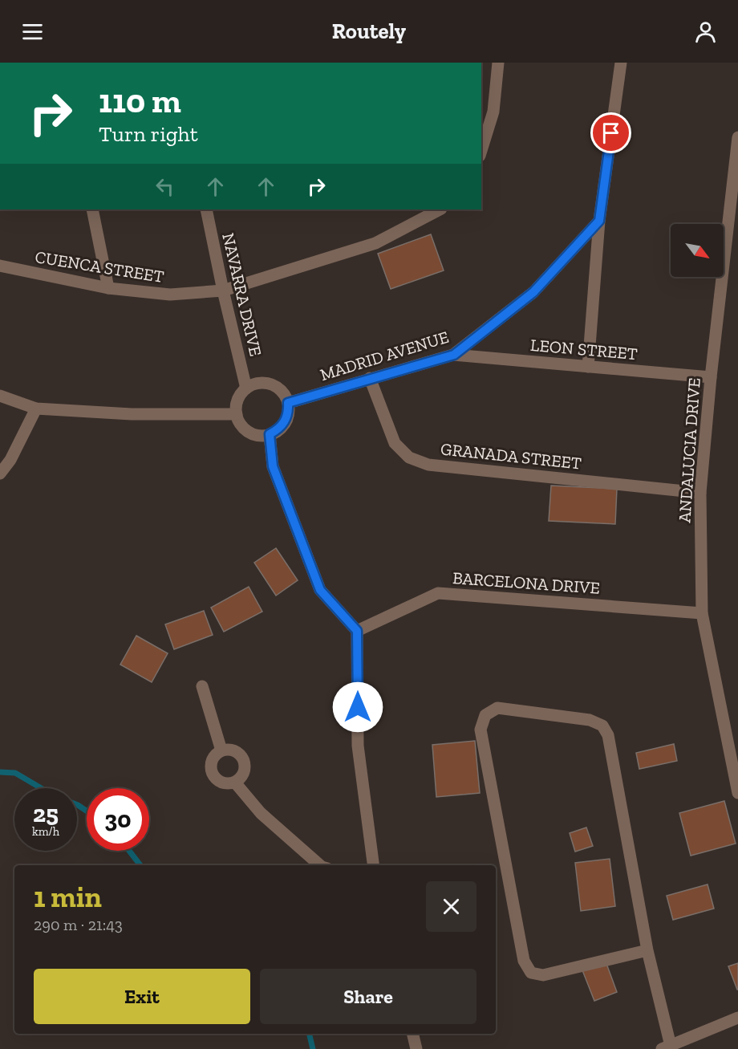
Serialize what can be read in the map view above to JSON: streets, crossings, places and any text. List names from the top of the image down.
{
  "streets": {
    "street": [
      "CUENCA STREET",
      "NAVARRA DRIVE",
      "LEON STREET",
      "MADRID AVENUE",
      "ANDALUCIA DRIVE",
      "GRANADA STREET",
      "BARCELONA DRIVE"
    ]
  },
  "crossings": [
    ["CUENCA STREET", "NAVARRA DRIVE"],
    ["NAVARRA DRIVE", "MADRID AVENUE"],
    ["LEON STREET", "MADRID AVENUE"],
    ["LEON STREET", "ANDALUCIA DRIVE"],
    ["MADRID AVENUE", "GRANADA STREET"],
    ["ANDALUCIA DRIVE", "GRANADA STREET"],
    ["ANDALUCIA DRIVE", "BARCELONA DRIVE"]
  ],
  "north": "bottom right",
  "page": {
    "header": "Routely",
    "turn": ["110 m", "Turn right"],
    "speed": "25 km/h",
    "limit": "30",
    "heading": ["1 min", "290 m · 21:43"],
    "buttons": ["Exit", "Share"]
  }
}
